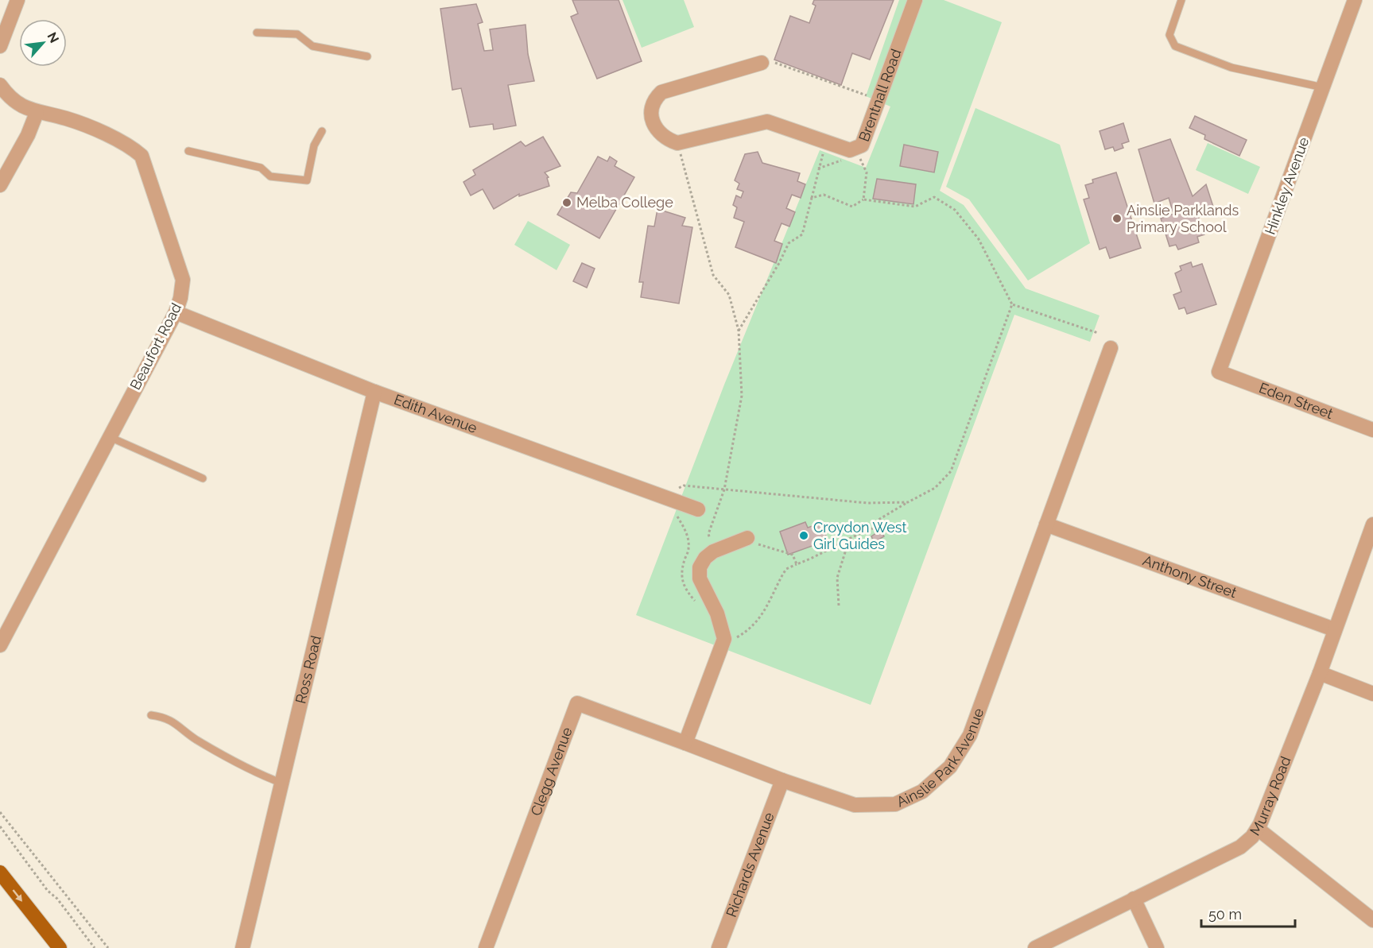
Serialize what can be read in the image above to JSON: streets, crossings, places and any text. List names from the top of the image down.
{
  "streets": {
    "street": [
      "Brentnall Road",
      "Hinkley Avenue",
      "Beaufort Road",
      "Eden Street",
      "Edith Avenue",
      "Anthony Street",
      "Ross Road",
      "Ainslie Park Avenue",
      "Clegg Avenue",
      "Murray Road",
      "Richards Avenue"
    ]
  },
  "crossings": [
    ["Hinkley Avenue", "Eden Street"],
    ["Beaufort Road", "Edith Avenue"],
    ["Edith Avenue", "Ross Road"],
    ["Anthony Street", "Ainslie Park Avenue"],
    ["Anthony Street", "Murray Road"],
    ["Ainslie Park Avenue", "Clegg Avenue"],
    ["Ainslie Park Avenue", "Richards Avenue"]
  ],
  "places": ["Melba College", "Ainslie Parklands Primary School", "Croydon West Girl Guides"],
  "scale_bar": "50 m",
  "north": "top right"
}
